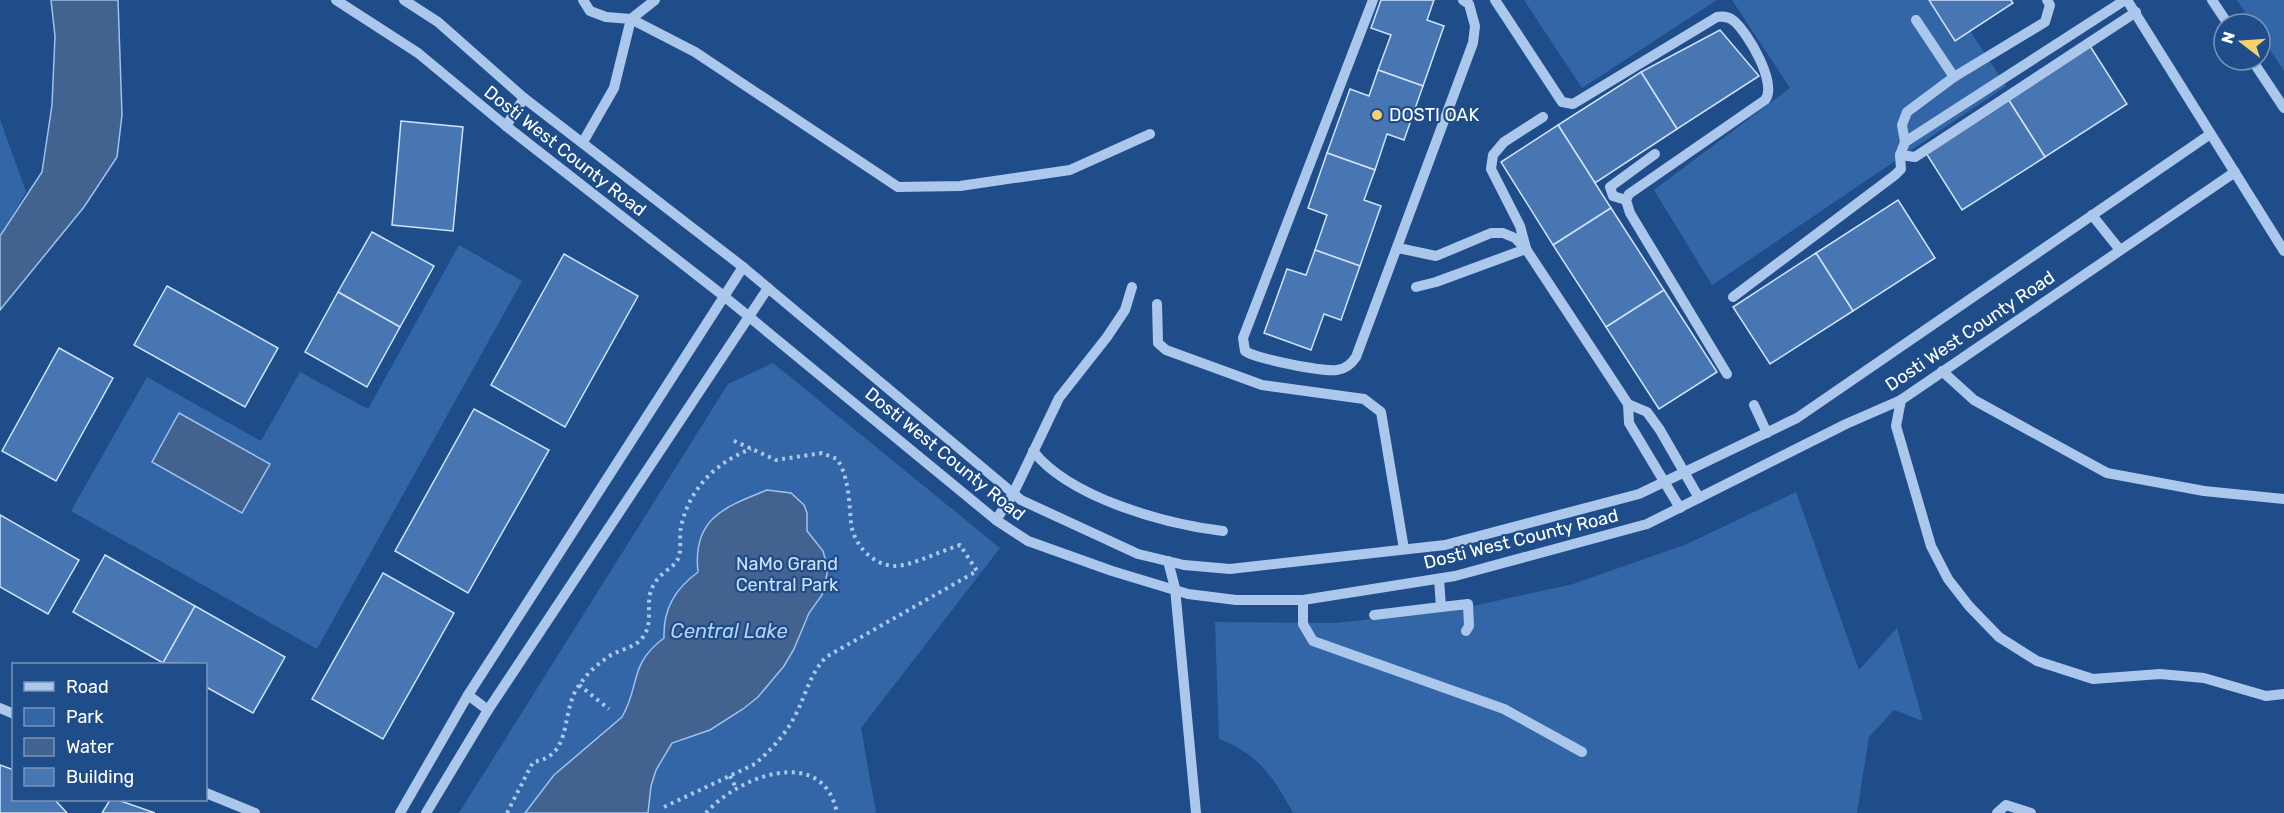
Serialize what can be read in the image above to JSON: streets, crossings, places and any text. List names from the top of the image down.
{
  "streets": {
    "street": ["Dosti West County Road"]
  },
  "water": ["Central Lake"],
  "parks": ["NaMo Grand Central Park"],
  "places": ["DOSTI OAK"],
  "legend": [
    "Road",
    "Park",
    "Water",
    "Building"
  ],
  "north": "left"
}
